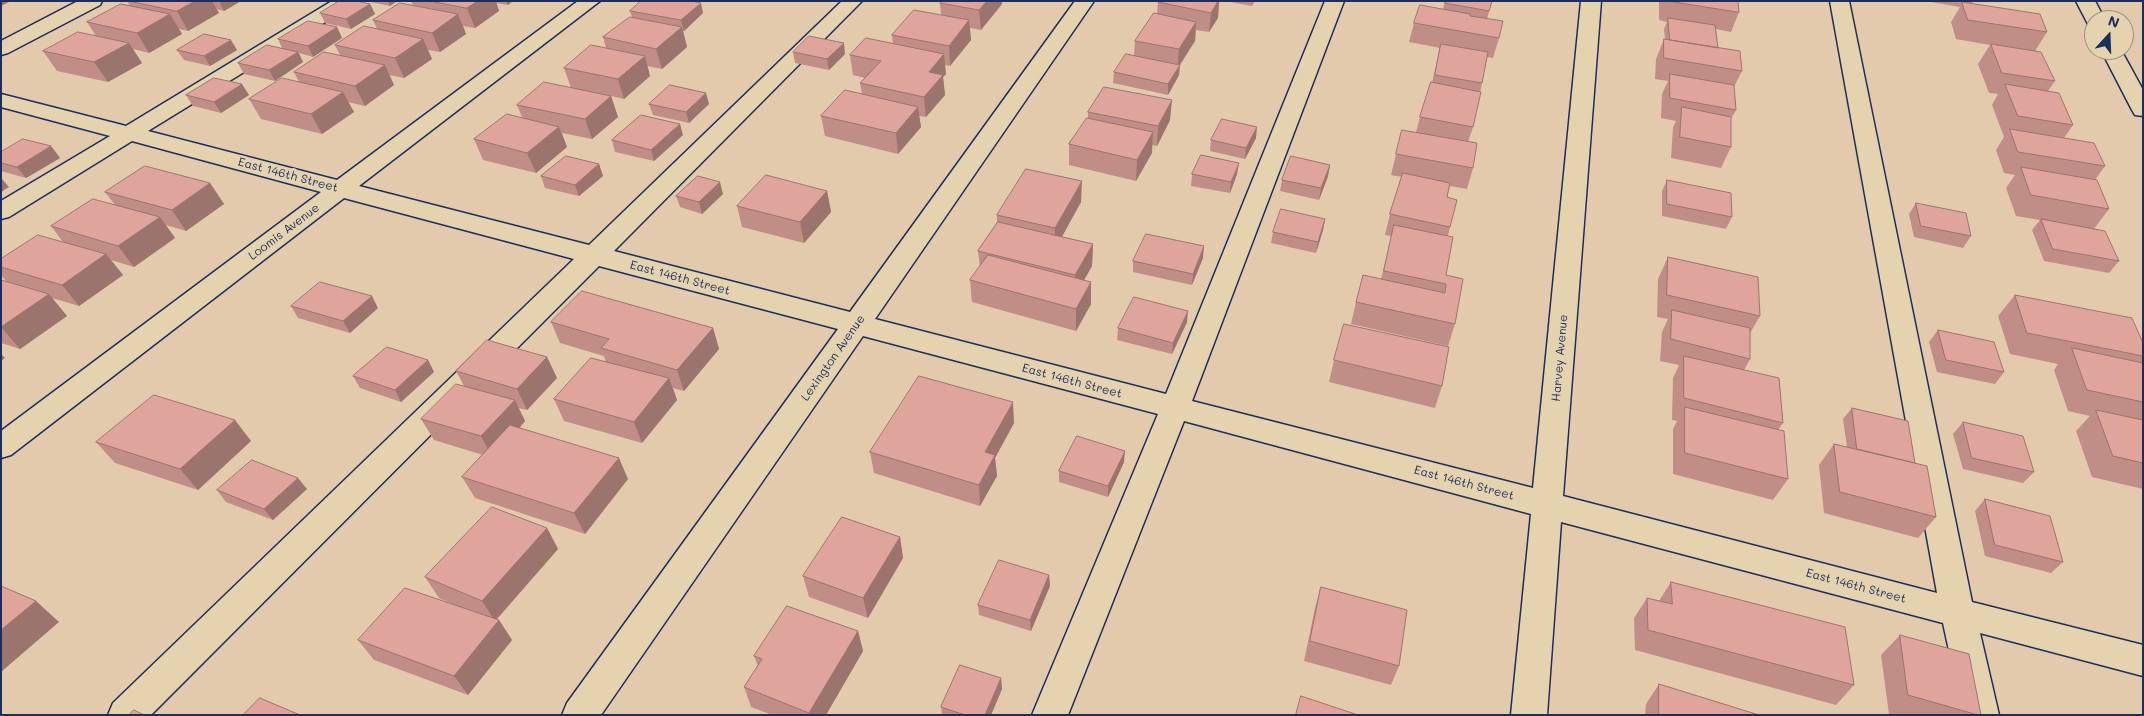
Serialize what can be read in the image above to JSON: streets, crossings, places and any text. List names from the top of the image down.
{
  "streets": {
    "street": [
      "East 146th Street",
      "Loomis Avenue",
      "Lexington Avenue",
      "Harvey Avenue"
    ]
  },
  "crossings": [
    ["East 146th Street", "Loomis Avenue"],
    ["East 146th Street", "Lexington Avenue"],
    ["East 146th Street", "Harvey Avenue"]
  ],
  "north": "top"
}
